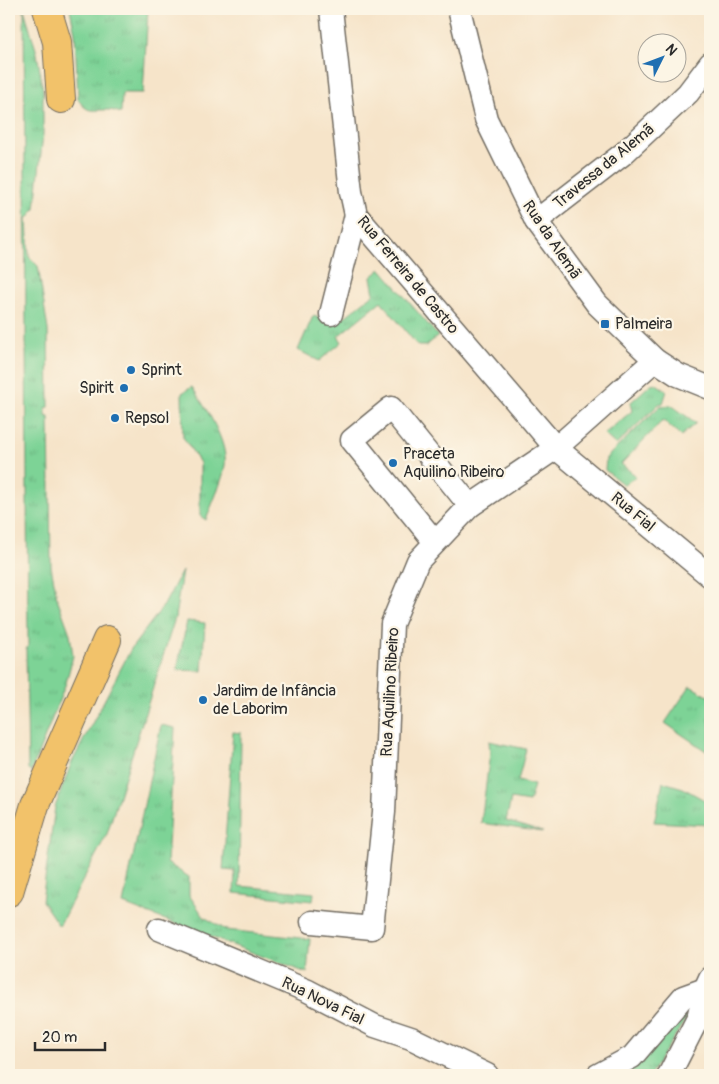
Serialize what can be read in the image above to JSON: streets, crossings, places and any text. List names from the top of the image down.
{
  "streets": {
    "street": [
      "Travessa da Alemã",
      "Rua da Alemã",
      "Rua Ferreira de Castro",
      "Rua Fial",
      "Rua Aquilino Ribeiro",
      "Rua Nova Fial"
    ]
  },
  "crossings": [
    ["Travessa da Alemã", "Rua da Alemã"],
    ["Rua da Alemã", "Rua Aquilino Ribeiro"],
    ["Rua Ferreira de Castro", "Rua Fial"],
    ["Rua Ferreira de Castro", "Rua Aquilino Ribeiro"],
    ["Rua Fial", "Rua Aquilino Ribeiro"]
  ],
  "places": {
    "transit": ["Palmeira"],
    "other": [
      "Sprint",
      "Spirit",
      "Repsol",
      "Praceta Aquilino Ribeiro",
      "Jardim de Infância de Laborim"
    ]
  },
  "scale_bar": "20 m",
  "north": "top right"
}
